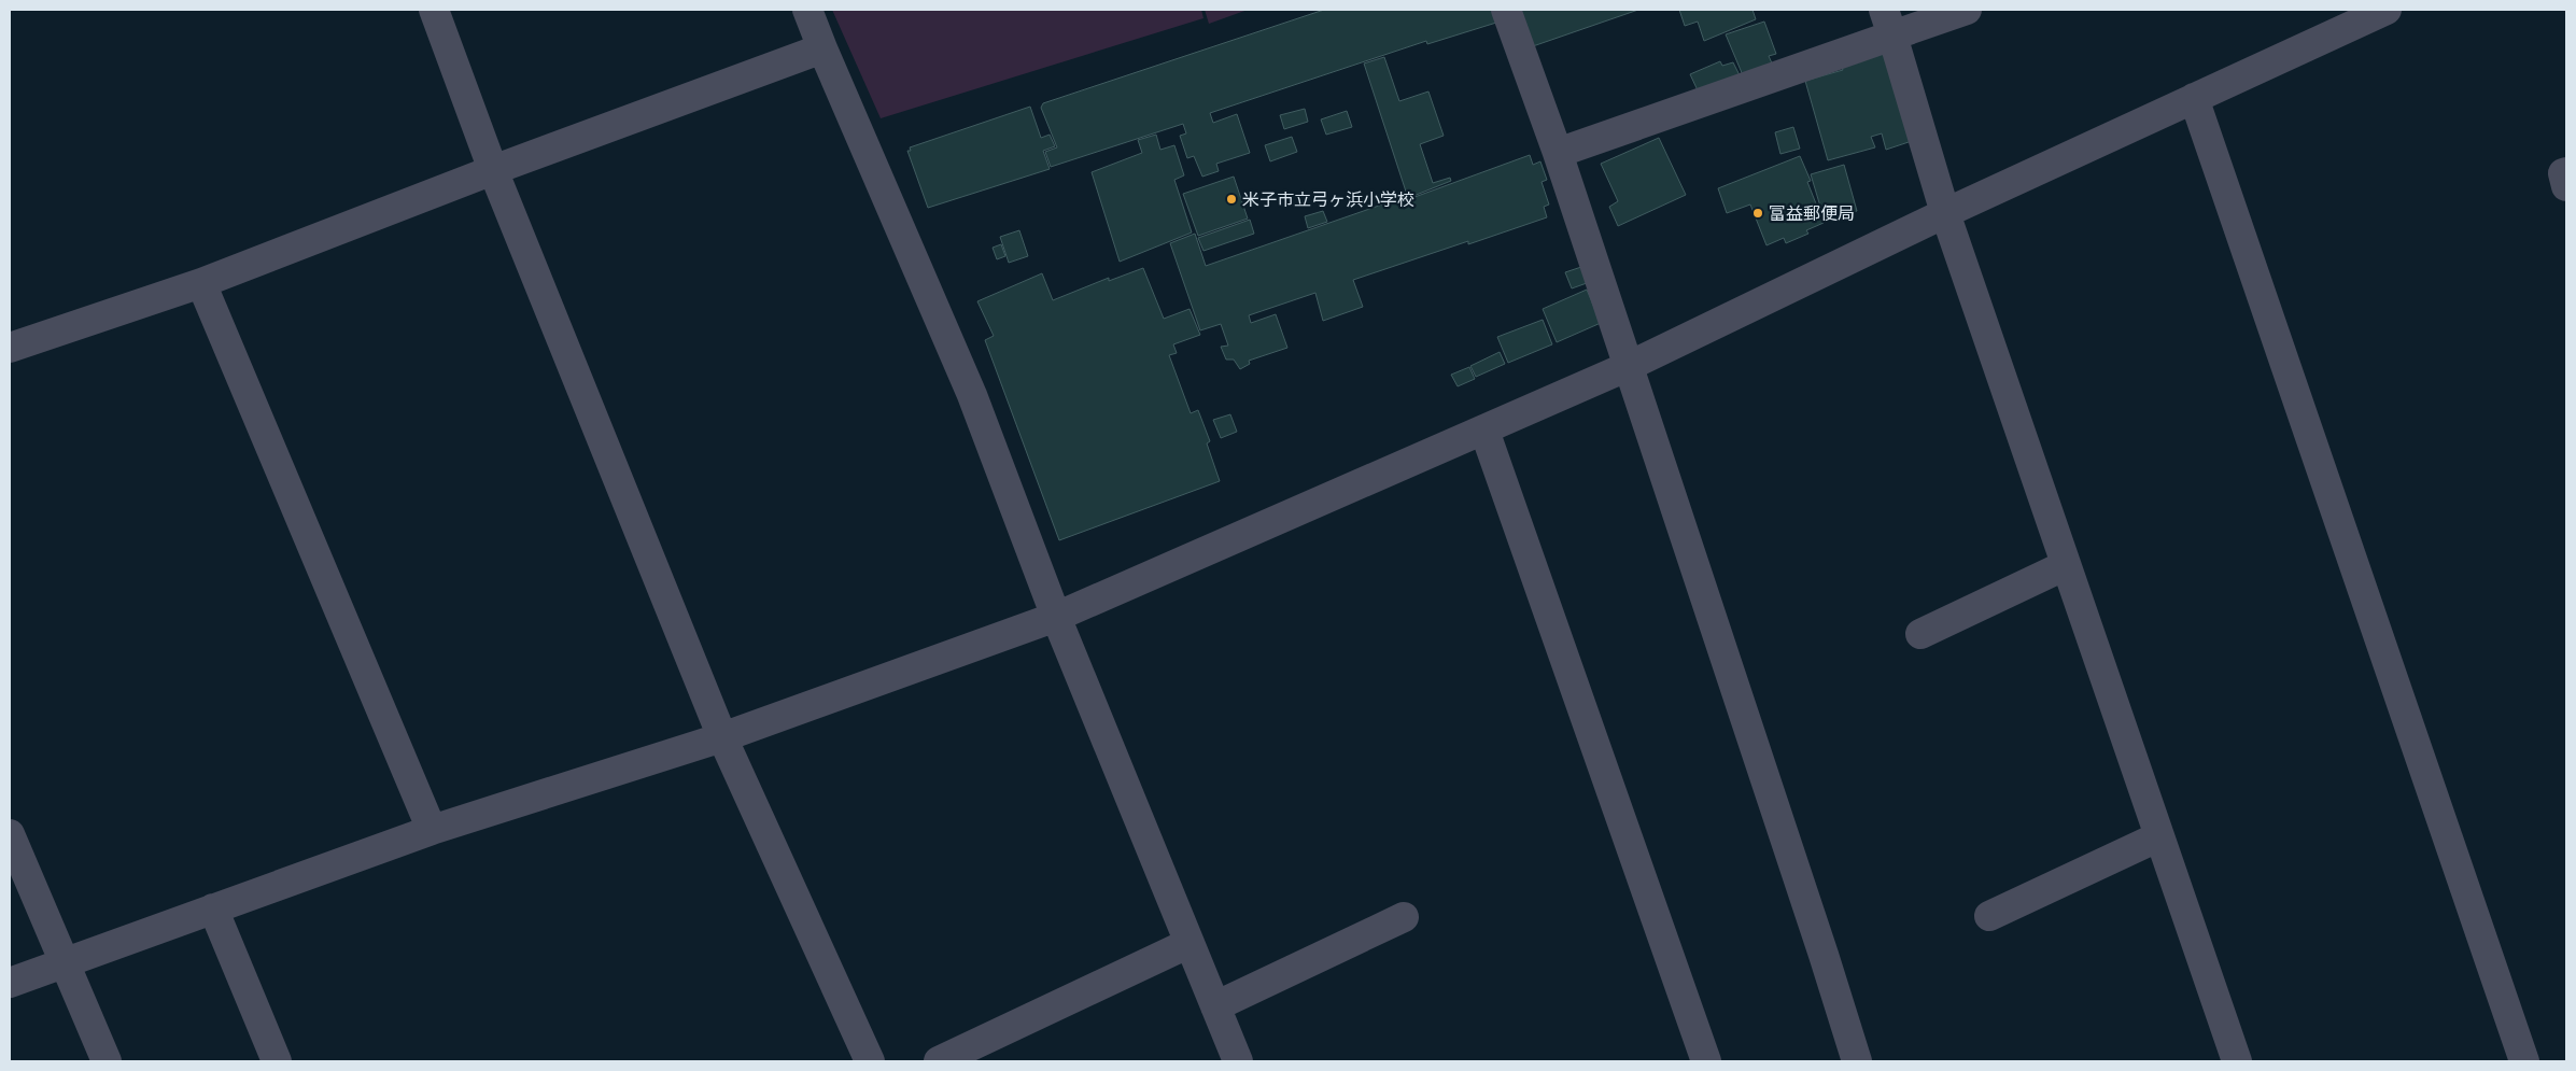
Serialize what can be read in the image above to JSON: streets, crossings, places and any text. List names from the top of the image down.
{
  "places": ["米子市立弓ヶ浜小学校", "富益郵便局"]
}
